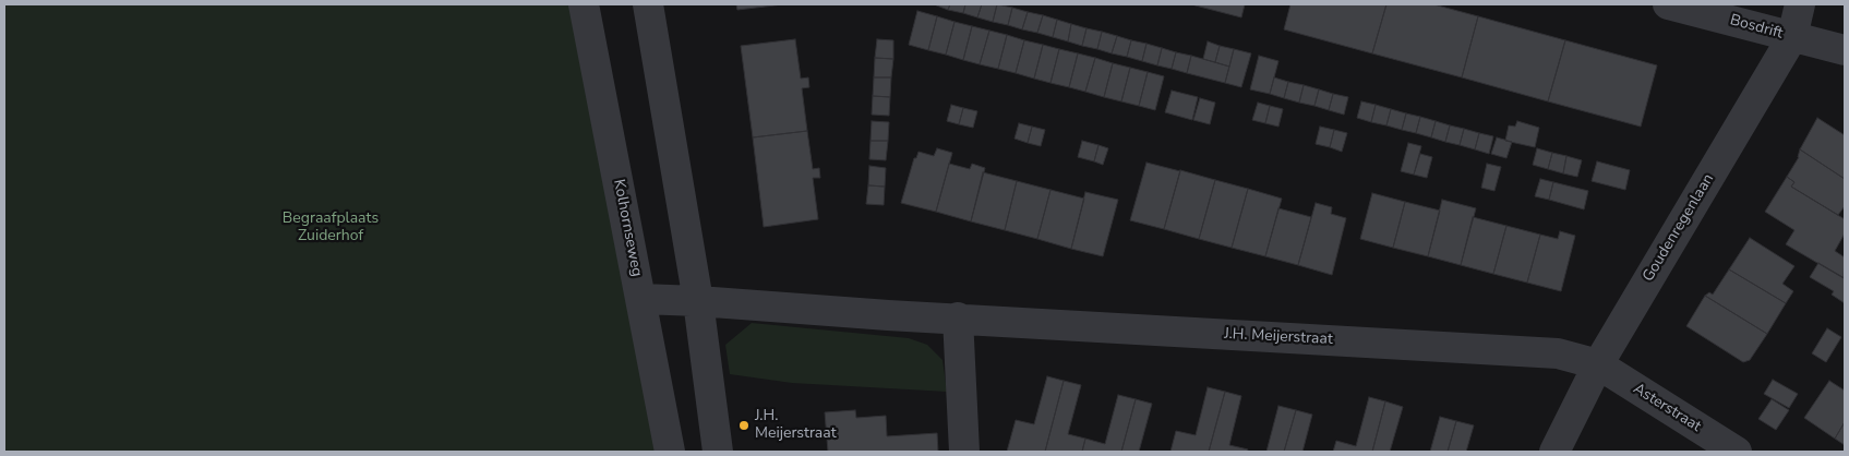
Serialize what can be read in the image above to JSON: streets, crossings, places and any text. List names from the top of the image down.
{
  "streets": {
    "street": [
      "Bosdrift",
      "Kolhornseweg",
      "Goudenregenlaan",
      "J.H. Meijerstraat",
      "Asterstraat"
    ]
  },
  "crossings": [
    ["Bosdrift", "Goudenregenlaan"],
    ["Kolhornseweg", "J.H. Meijerstraat"],
    ["Goudenregenlaan", "J.H. Meijerstraat"],
    ["Goudenregenlaan", "Asterstraat"],
    ["J.H. Meijerstraat", "Asterstraat"]
  ],
  "parks": ["Begraafplaats Zuiderhof"],
  "places": ["J.H. Meijerstraat"]
}
